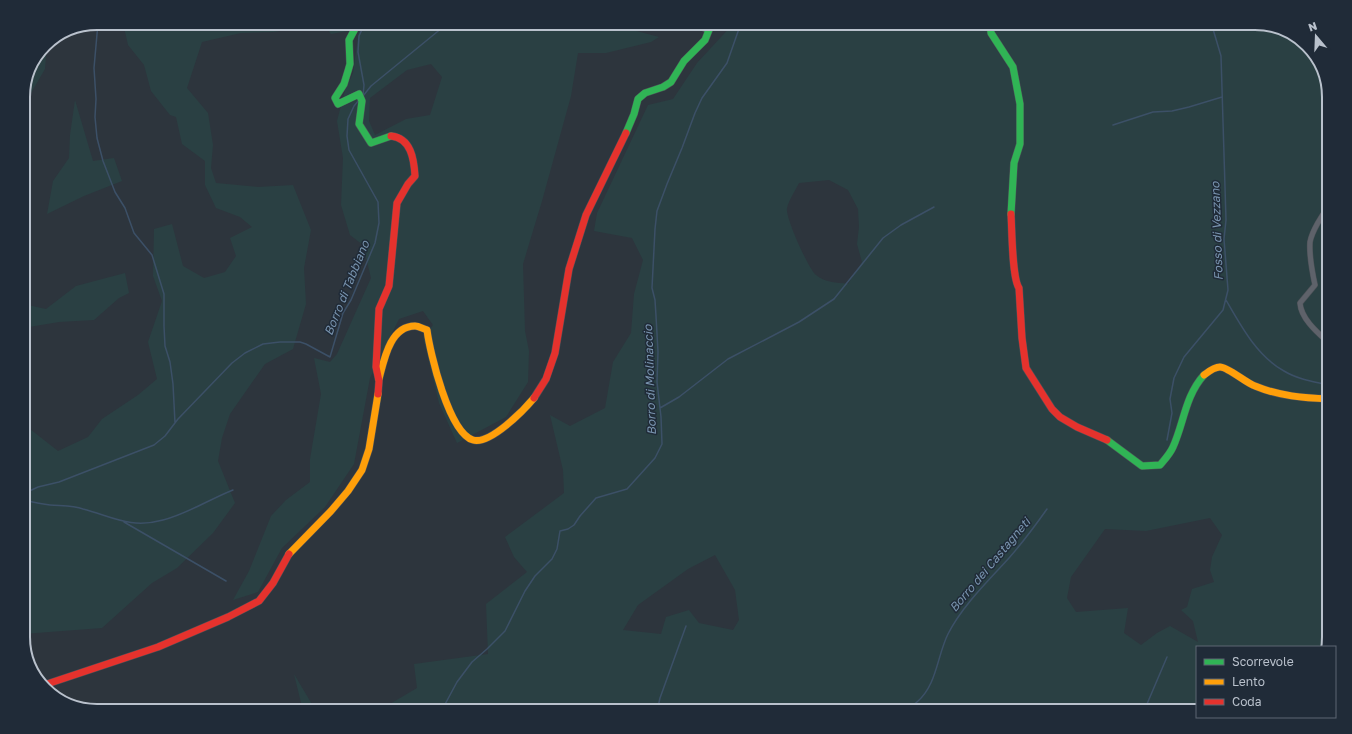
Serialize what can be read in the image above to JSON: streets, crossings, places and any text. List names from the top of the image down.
{
  "water": [
    "Fosso di Vezzano",
    "Borro di Tabbiano",
    "Borro di Molinaccio",
    "Borro dei Castagneti"
  ],
  "legend": ["Scorrevole", "Lento", "Coda"],
  "north": "top"
}
